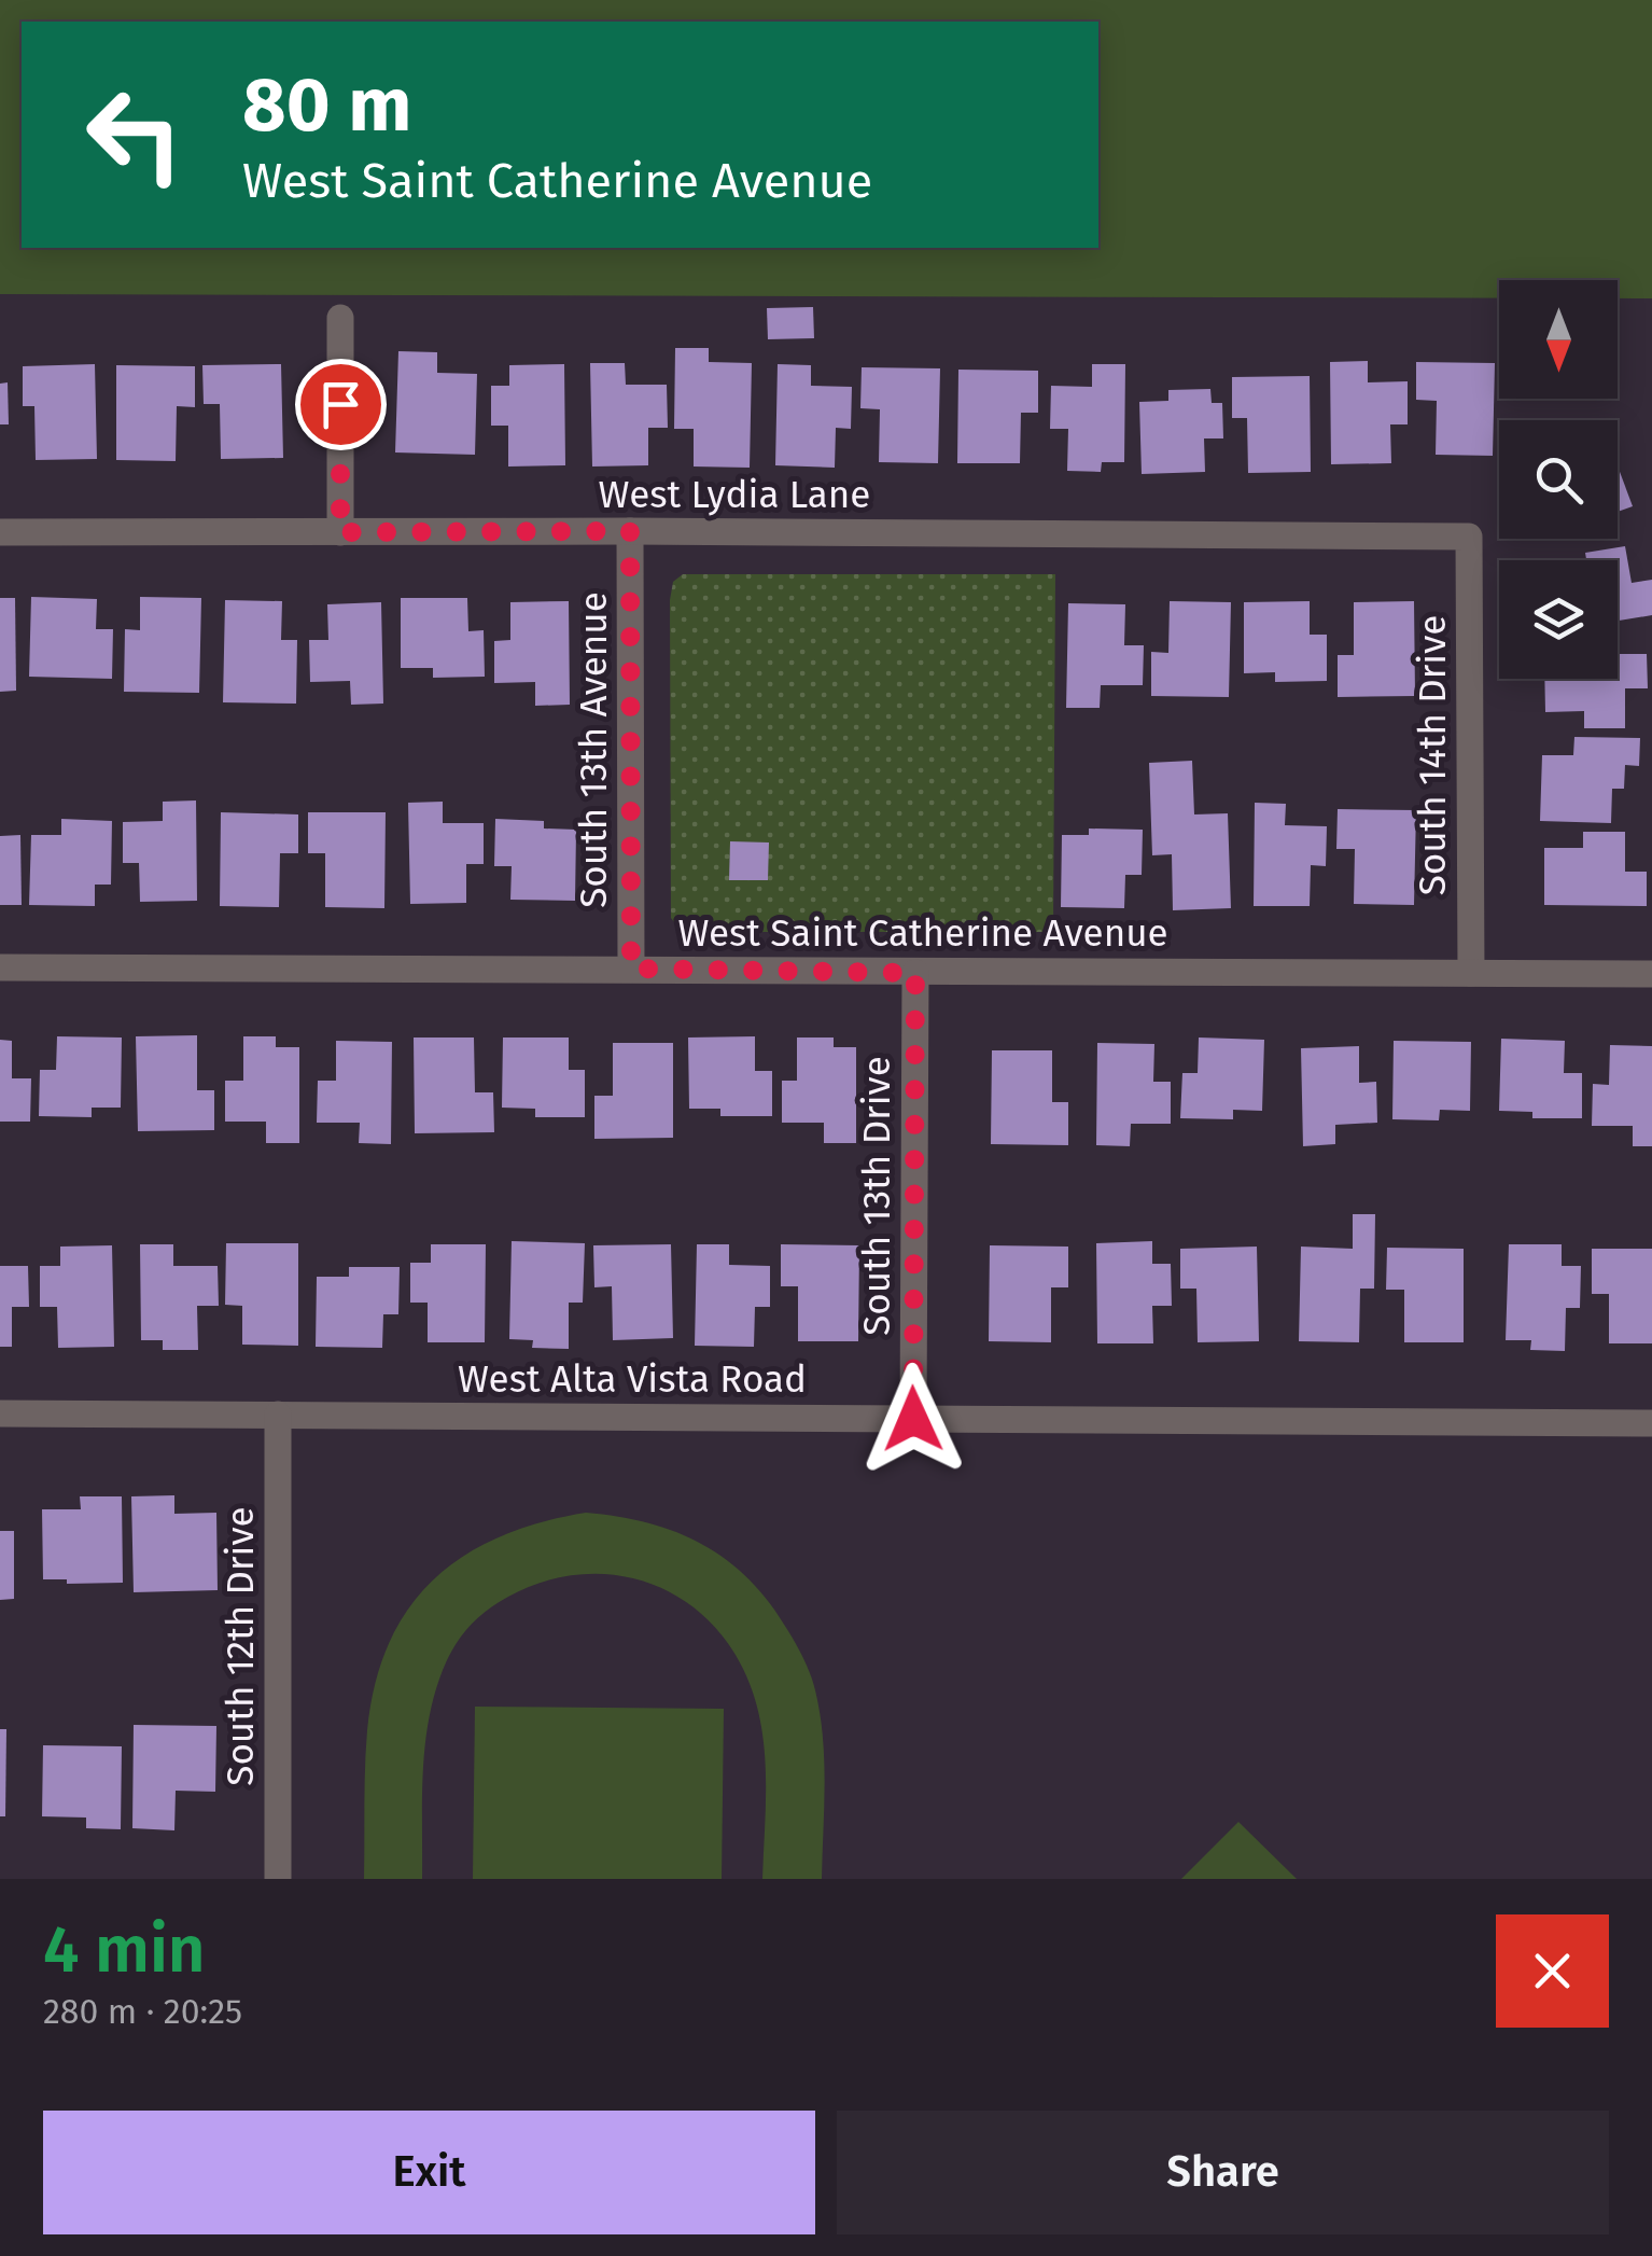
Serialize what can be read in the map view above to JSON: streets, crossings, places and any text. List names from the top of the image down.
{
  "streets": {
    "street": [
      "West Lydia Lane",
      "South 13th Avenue",
      "South 14th Drive",
      "West Saint Catherine Avenue",
      "South 13th Drive",
      "West Alta Vista Road",
      "South 12th Drive"
    ]
  },
  "crossings": [
    ["West Lydia Lane", "South 13th Avenue"],
    ["West Lydia Lane", "South 14th Drive"],
    ["South 13th Avenue", "West Saint Catherine Avenue"],
    ["South 14th Drive", "West Saint Catherine Avenue"],
    ["West Saint Catherine Avenue", "South 13th Drive"],
    ["South 13th Drive", "West Alta Vista Road"],
    ["West Alta Vista Road", "South 12th Drive"]
  ],
  "north": "bottom",
  "page": {
    "turn": ["80 m", "West Saint Catherine Avenue"],
    "heading": ["4 min", "280 m · 20:25"],
    "buttons": ["Exit", "Share"]
  }
}
